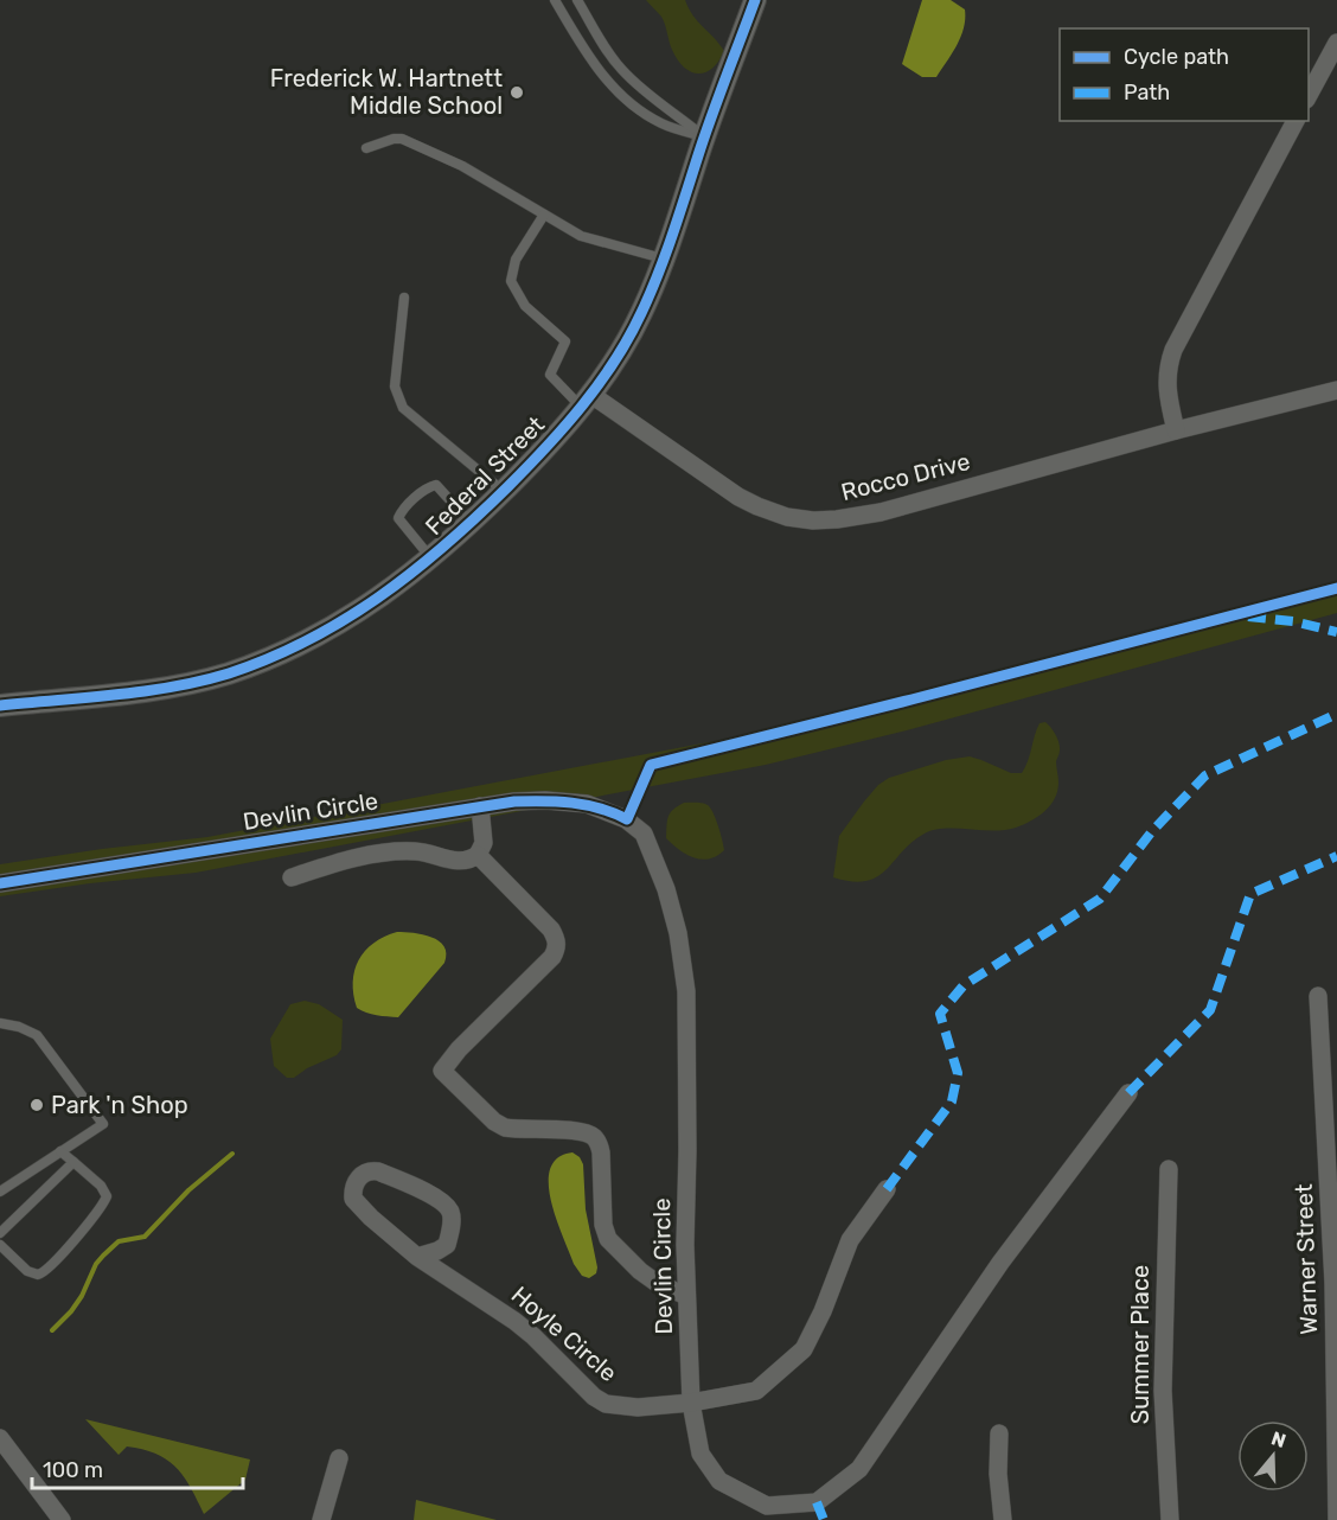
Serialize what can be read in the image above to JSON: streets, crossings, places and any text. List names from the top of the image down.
{
  "streets": {
    "street": [
      "Federal Street",
      "Rocco Drive",
      "Devlin Circle",
      "Warner Street",
      "Hoyle Circle",
      "Summer Place"
    ]
  },
  "crossings": [
    ["Federal Street", "Rocco Drive"],
    ["Devlin Circle", "Hoyle Circle"]
  ],
  "places": ["Frederick W. Hartnett Middle School", "Park 'n Shop"],
  "legend": ["Cycle path", "Path"],
  "scale_bar": "100 m",
  "north": "top"
}
